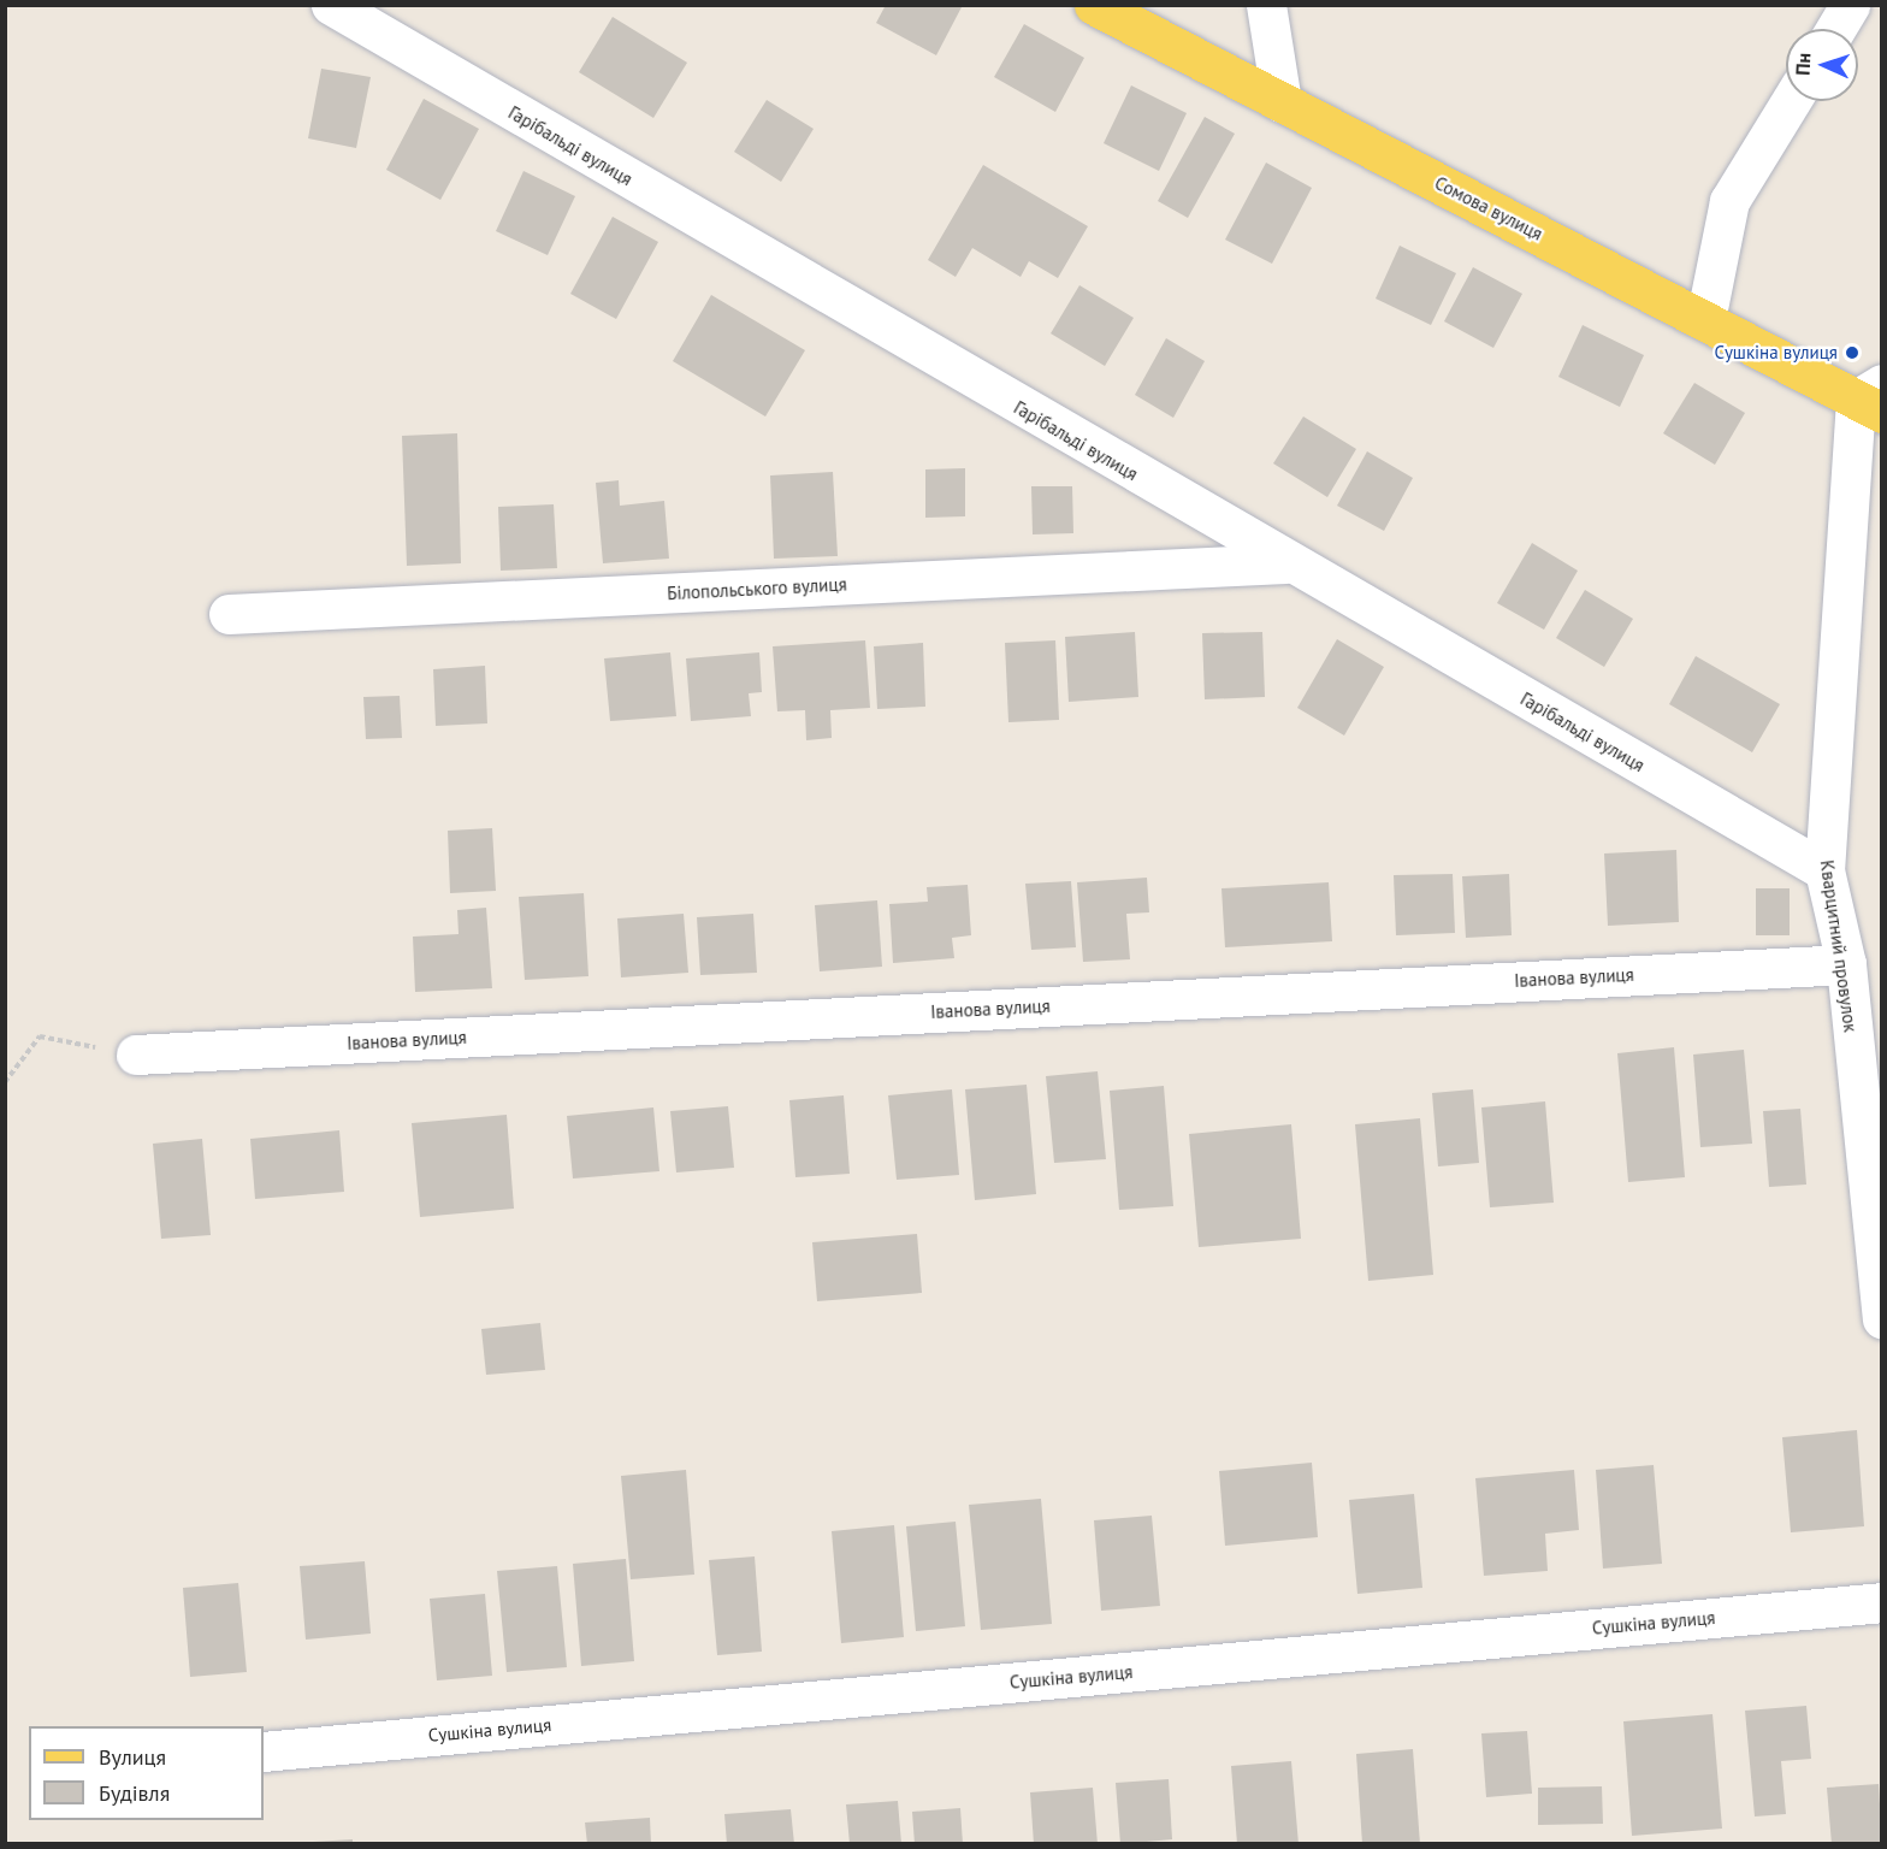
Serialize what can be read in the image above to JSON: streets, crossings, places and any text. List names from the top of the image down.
{
  "streets": {
    "main road": ["Сомова вулиця"],
    "street": [
      "Гарібальді вулиця",
      "Білопольського вулиця",
      "Кварцитний провулок",
      "Іванова вулиця",
      "Сушкіна вулиця"
    ]
  },
  "crossings": [
    ["Гарібальді вулиця", "Білопольського вулиця"],
    ["Гарібальді вулиця", "Кварцитний провулок"],
    ["Сомова вулиця", "Кварцитний провулок"],
    ["Кварцитний провулок", "Іванова вулиця"]
  ],
  "places": ["Сушкіна вулиця"],
  "legend": ["Вулиця", "Будівля"],
  "north": "left"
}
